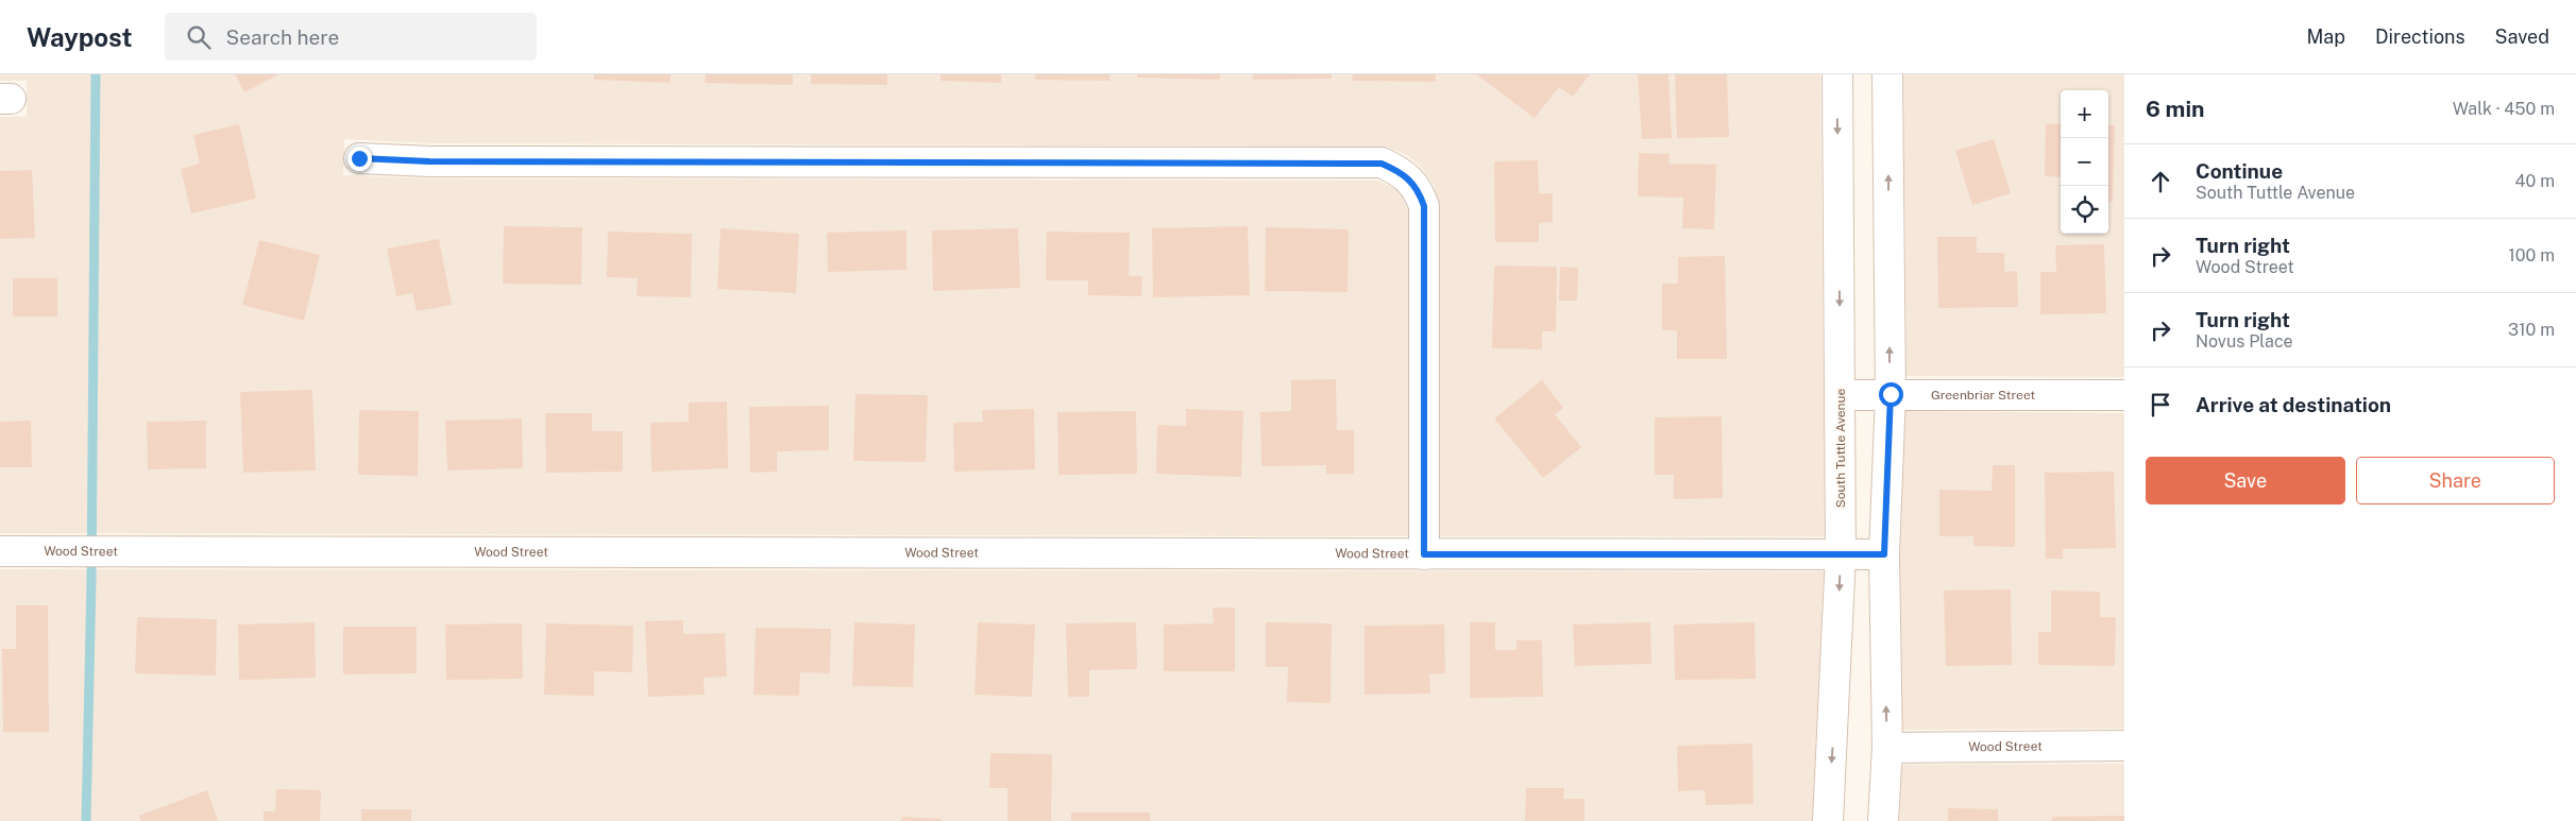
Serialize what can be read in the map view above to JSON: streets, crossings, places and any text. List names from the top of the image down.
{
  "streets": {
    "street": ["Greenbriar Street", "South Tuttle Avenue", "Wood Street"]
  },
  "crossings": [
    ["Greenbriar Street", "South Tuttle Avenue"],
    ["South Tuttle Avenue", "Wood Street"]
  ],
  "page": {
    "header": "Waypost",
    "search": "Search here",
    "nav": ["Map", "Directions", "Saved"],
    "heading": ["6 min", "Walk · 450 m"],
    "map_buttons": ["+", "−"],
    "list": [
      ["Continue", "South Tuttle Avenue", "40 m"],
      ["Turn right", "Wood Street", "100 m"],
      ["Turn right", "Novus Place", "310 m"],
      "Arrive at destination"
    ],
    "buttons": ["Save", "Share"]
  }
}
